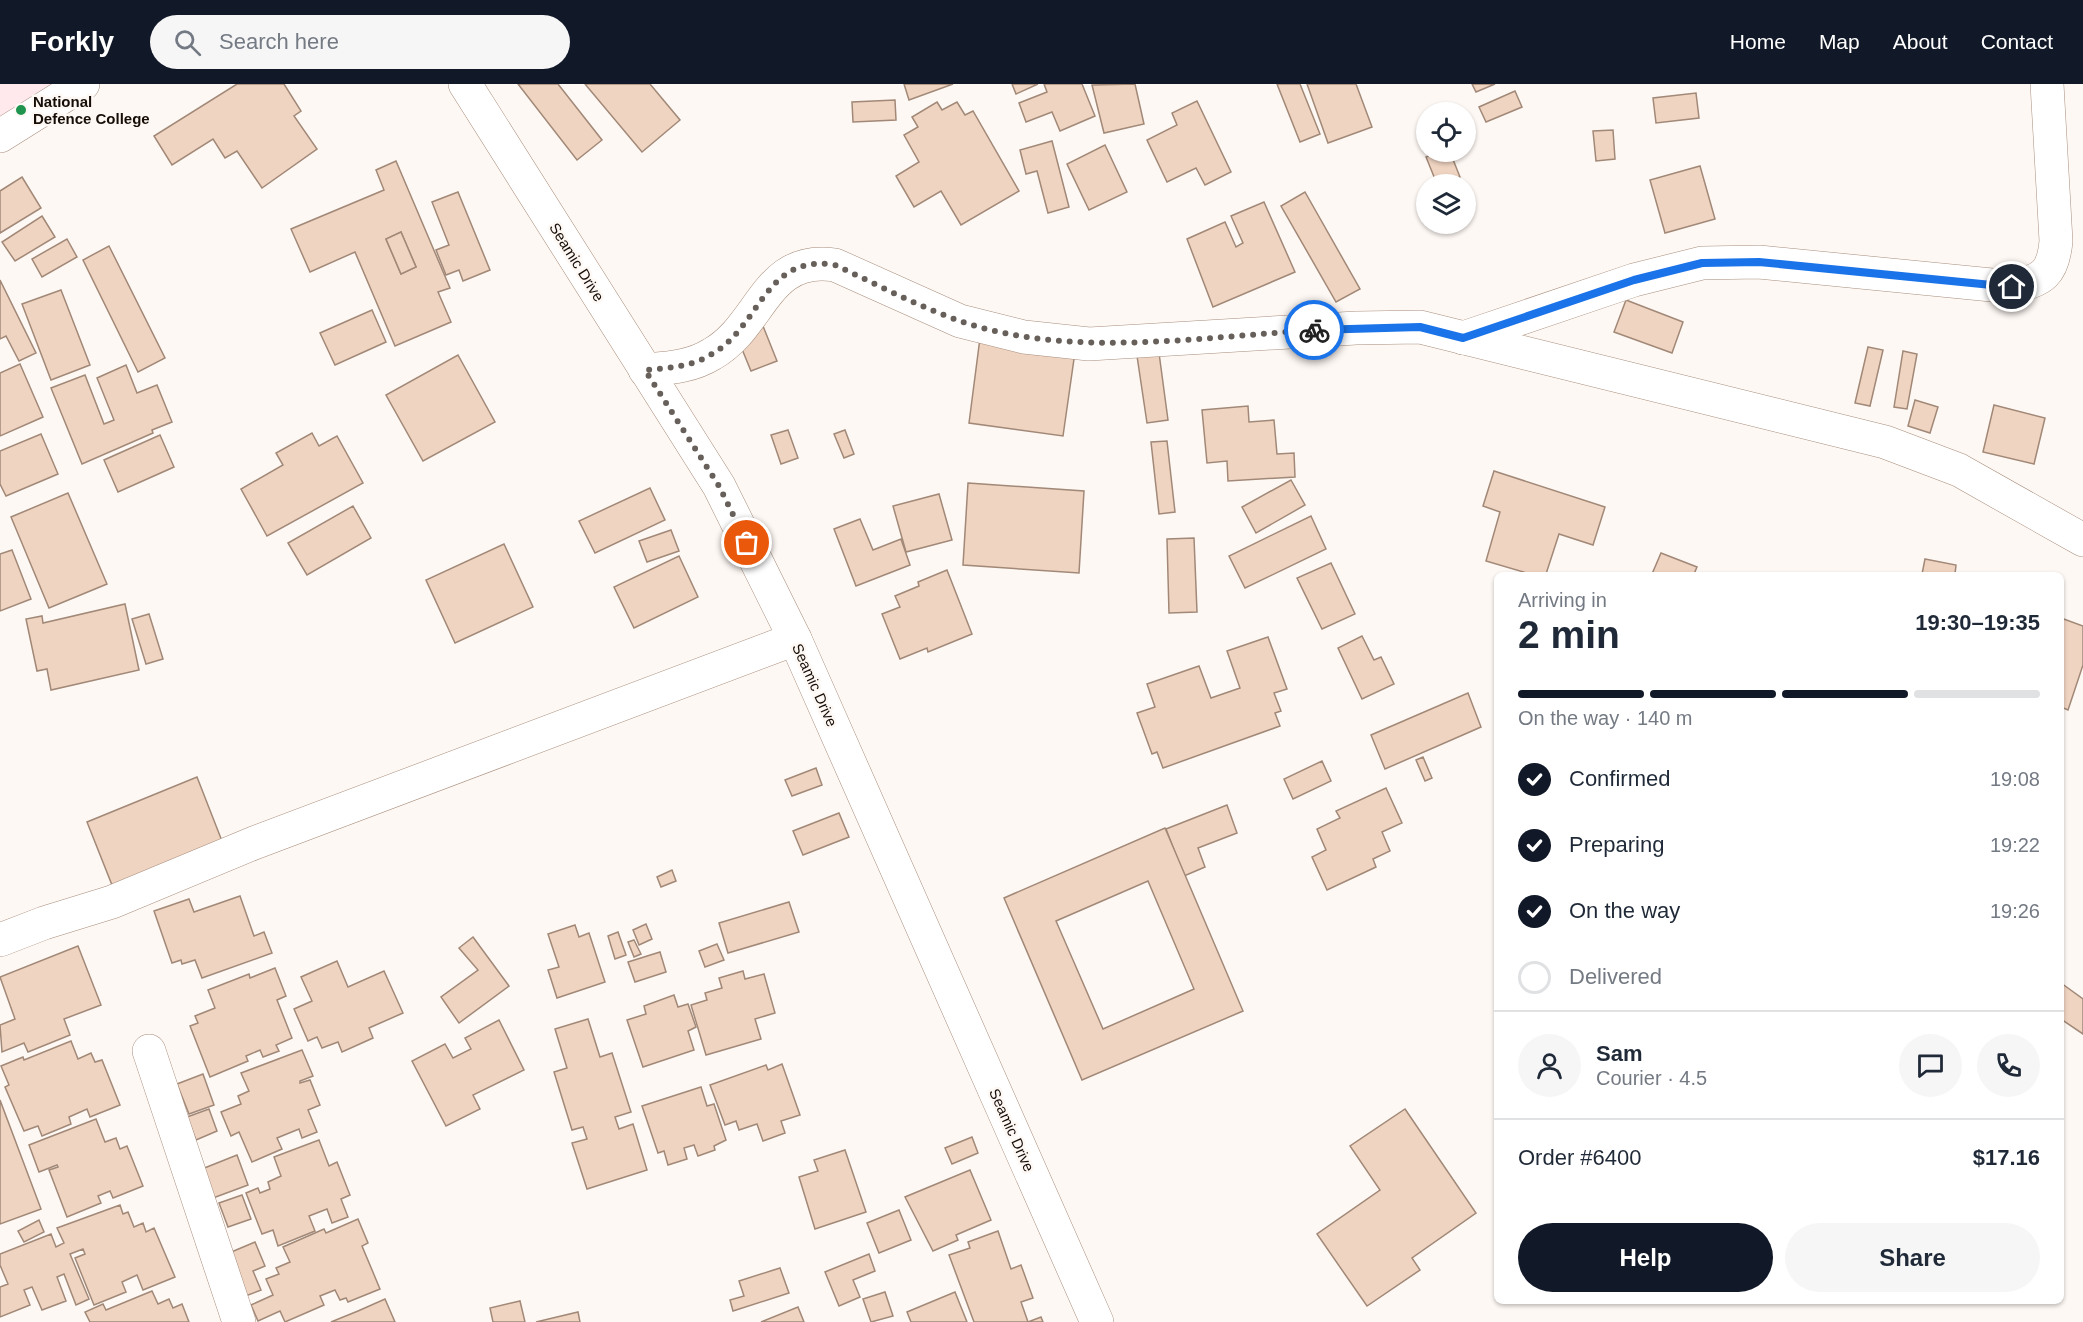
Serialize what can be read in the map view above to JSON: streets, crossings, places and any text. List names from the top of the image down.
{
  "streets": {
    "street": ["Seamic Drive"]
  },
  "places": ["National Defence College"],
  "page": {
    "header": "Forkly",
    "search": "Search here",
    "nav": [
      "Home",
      "Map",
      "About",
      "Contact"
    ],
    "heading": ["2 min", "Arriving in", "19:30–19:35"],
    "panel": [
      "Sam",
      "Courier · 4.5",
      "Order #6400",
      "$17.16"
    ],
    "bar": "On the way · 140 m",
    "list": [
      ["Confirmed", "19:08"],
      ["Preparing", "19:22"],
      ["On the way", "19:26"],
      "Delivered"
    ],
    "buttons": ["Help", "Share"]
  }
}
